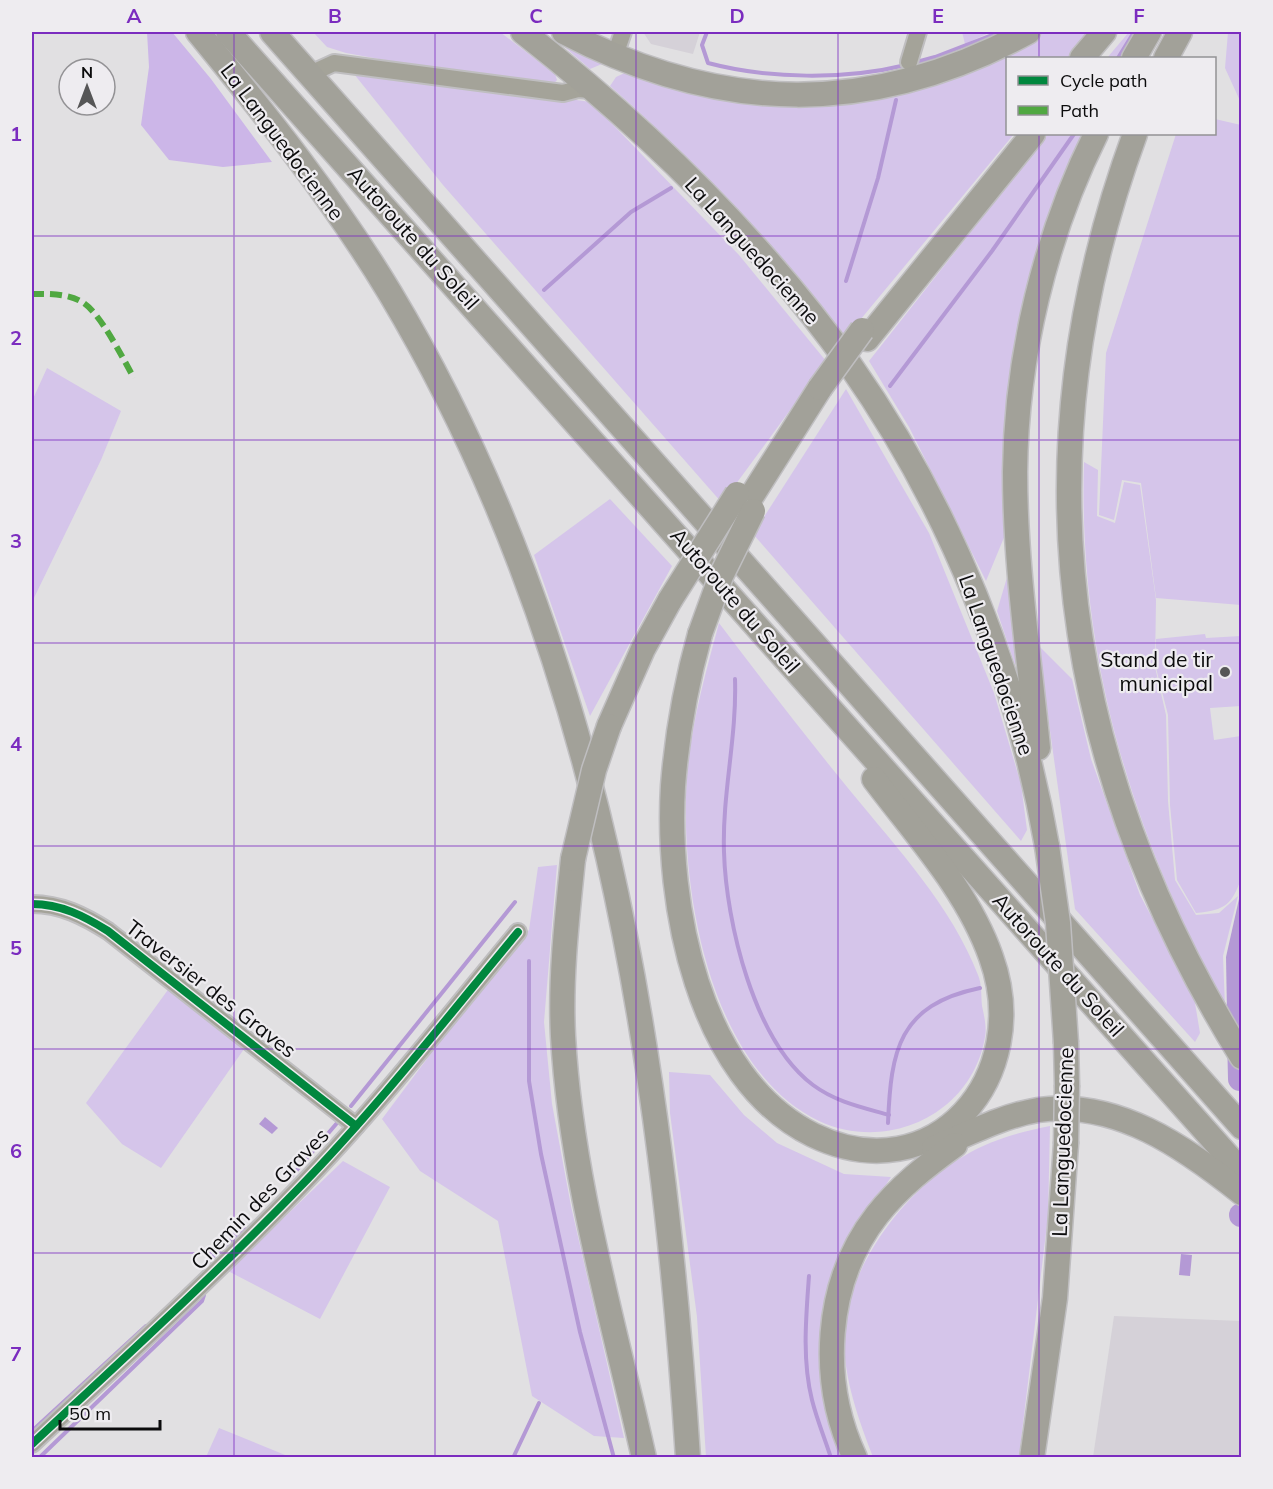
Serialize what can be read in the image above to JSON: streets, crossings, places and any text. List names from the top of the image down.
{
  "streets": {
    "highway": ["La Languedocienne", "Autoroute du Soleil"],
    "street": ["Traversier des Graves", "Chemin des Graves"]
  },
  "crossings": [
    ["Traversier des Graves", "Chemin des Graves"]
  ],
  "places": ["Stand de tir municipal"],
  "legend": ["Cycle path", "Path"],
  "scale_bar": "50 m",
  "north": "top",
  "grid": {
    "columns": [
      "A",
      "B",
      "C",
      "D",
      "E",
      "F"
    ],
    "rows": [
      "1",
      "2",
      "3",
      "4",
      "5",
      "6",
      "7"
    ]
  }
}
